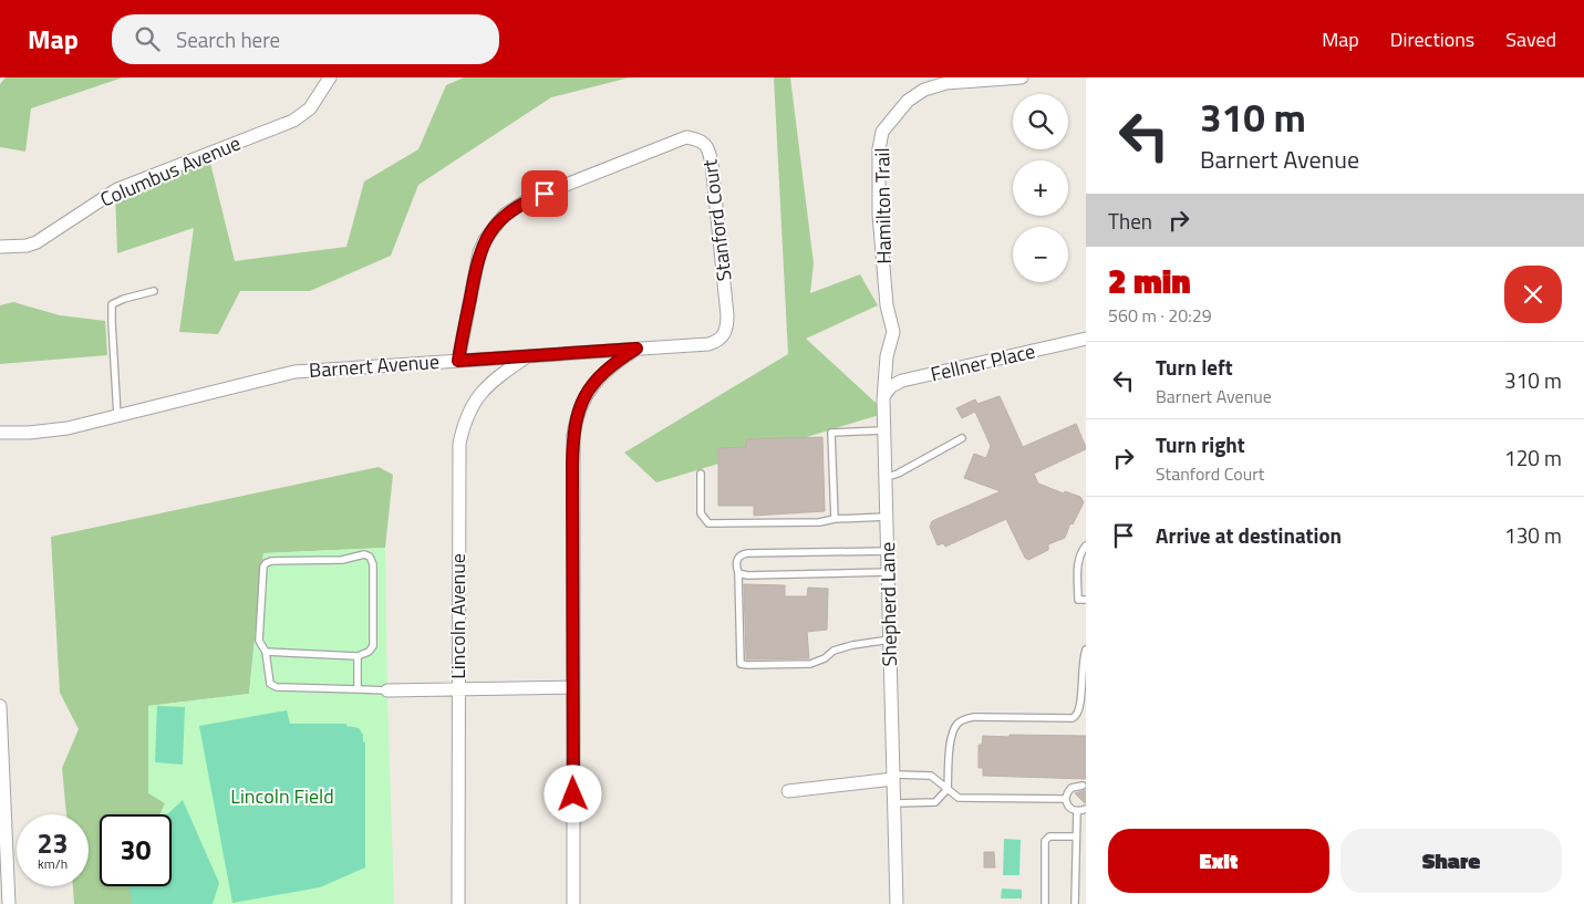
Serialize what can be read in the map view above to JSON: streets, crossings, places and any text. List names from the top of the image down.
{
  "streets": {
    "street": [
      "Columbus Avenue",
      "Hamilton Trail",
      "Stanford Court",
      "Fellner Place",
      "Barnert Avenue",
      "Shepherd Lane",
      "Lincoln Avenue"
    ]
  },
  "crossings": [
    ["Hamilton Trail", "Shepherd Lane"],
    ["Stanford Court", "Barnert Avenue"],
    ["Fellner Place", "Shepherd Lane"],
    ["Barnert Avenue", "Lincoln Avenue"]
  ],
  "parks": ["Lincoln Field"],
  "page": {
    "header": "Map",
    "search": "Search here",
    "nav": ["Map", "Directions", "Saved"],
    "turn": ["310 m", "Barnert Avenue"],
    "map_buttons": ["+", "−"],
    "then": "Then",
    "heading": ["2 min", "560 m · 20:29"],
    "list": [
      {
        "name": "Turn left",
        "note": "Barnert Avenue",
        "value": "310 m"
      },
      {
        "name": "Turn right",
        "note": "Stanford Court",
        "value": "120 m"
      },
      {
        "name": "Arrive at destination",
        "value": "130 m"
      }
    ],
    "speed": "23 km/h",
    "limit": "30",
    "buttons": ["Exit", "Share"]
  }
}
